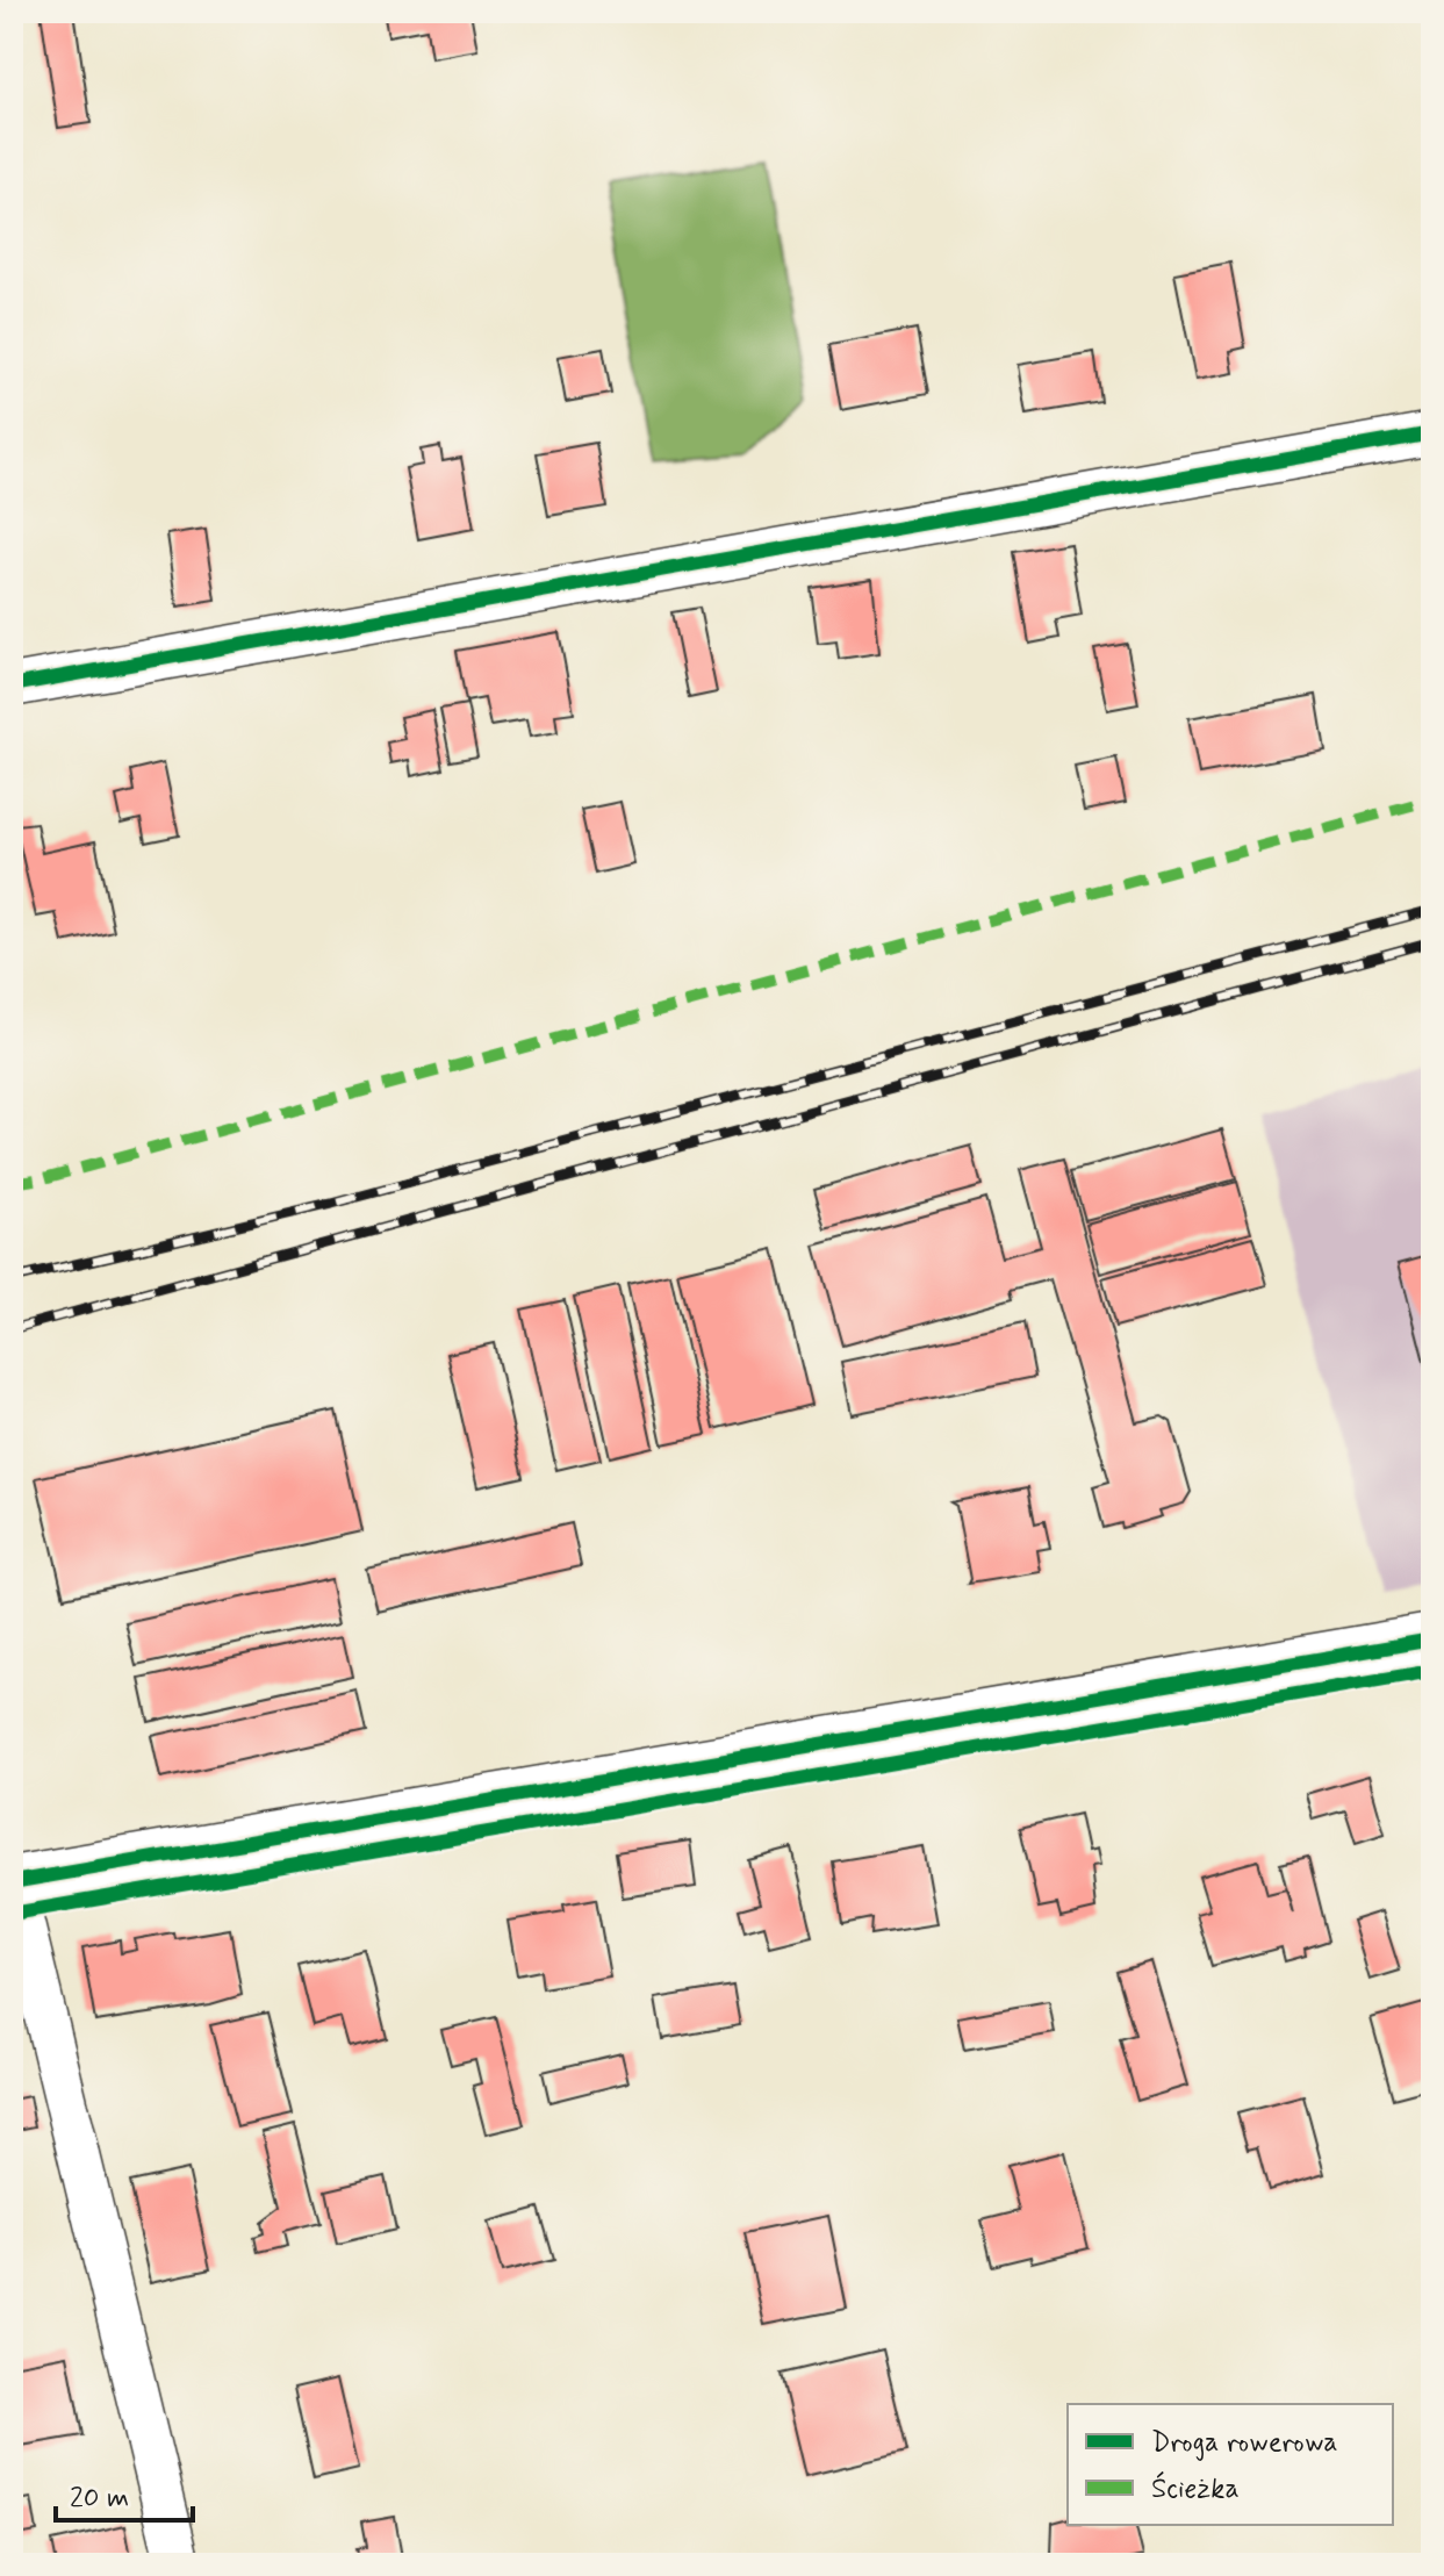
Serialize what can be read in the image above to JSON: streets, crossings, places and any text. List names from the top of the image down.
{
  "legend": ["Droga rowerowa", "Ścieżka"],
  "scale_bar": "20 m"
}
